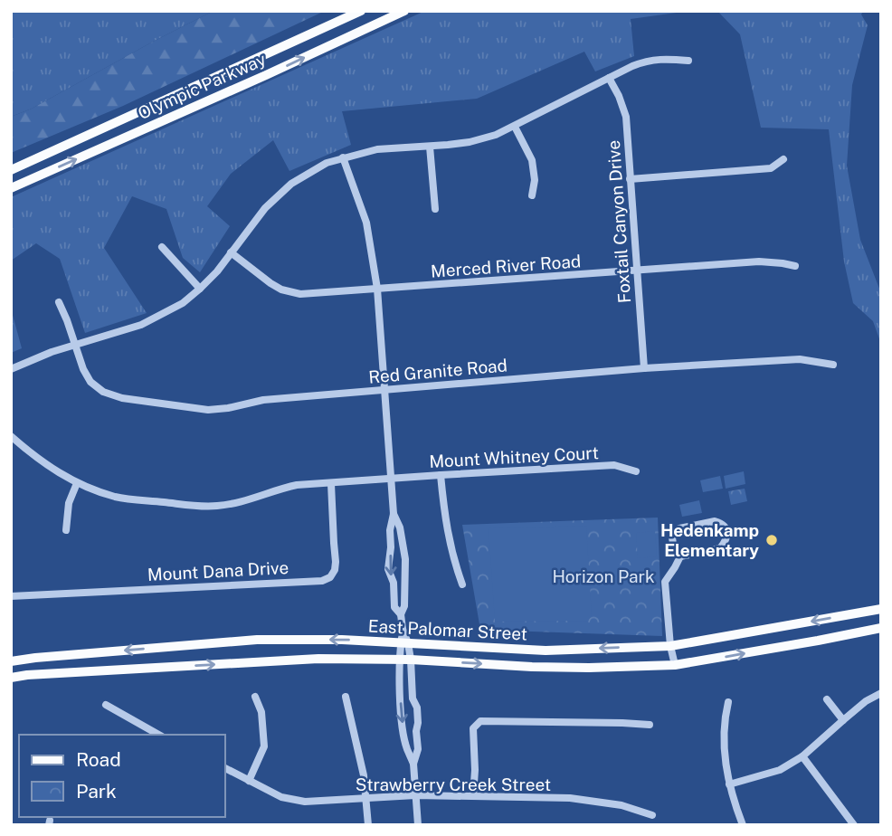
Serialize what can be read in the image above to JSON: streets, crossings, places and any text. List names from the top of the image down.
{
  "streets": {
    "main road": ["Olympic Parkway", "East Palomar Street"],
    "street": [
      "Foxtail Canyon Drive",
      "Merced River Road",
      "Red Granite Road",
      "Mount Whitney Court",
      "Mount Dana Drive",
      "Strawberry Creek Street"
    ]
  },
  "crossings": [
    ["Foxtail Canyon Drive", "Merced River Road"],
    ["Foxtail Canyon Drive", "Red Granite Road"],
    ["Mount Whitney Court", "Mount Dana Drive"]
  ],
  "parks": ["Horizon Park"],
  "places": ["Hedenkamp Elementary"],
  "legend": ["Road", "Park"]
}
